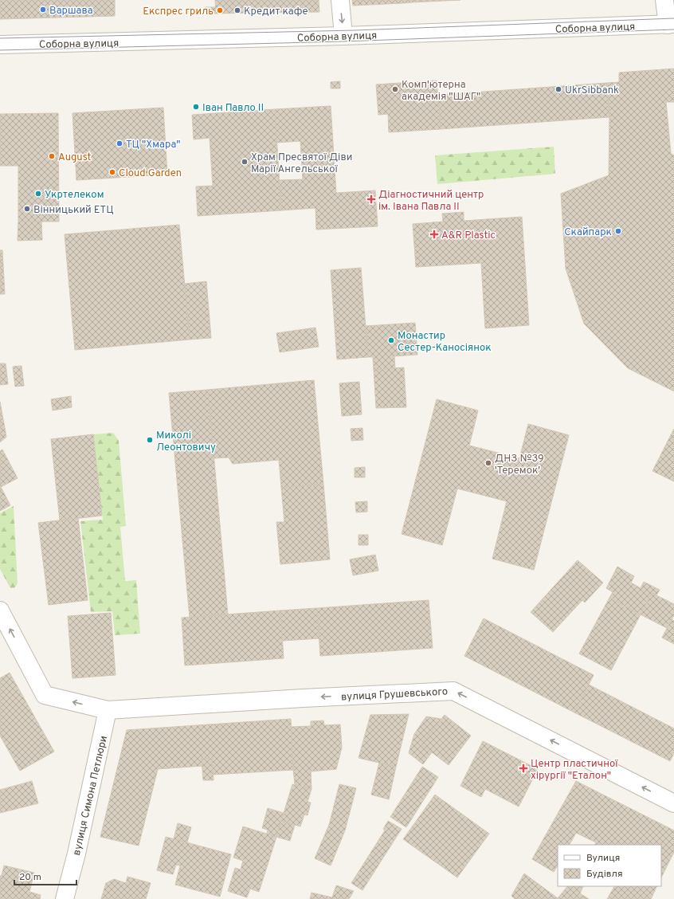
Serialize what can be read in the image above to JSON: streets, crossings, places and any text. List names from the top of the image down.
{
  "streets": {
    "street": ["Соборна вулиця", "вулиця Грушевського", "вулиця Симона Петлюри"]
  },
  "crossings": [
    ["вулиця Грушевського", "вулиця Симона Петлюри"]
  ],
  "one_way": ["вулиця Грушевського"],
  "places": {
    "other": [
      "Варшава",
      "Експрес гриль",
      "Кредит кафе",
      "Комп'ютерна академія \"ШАГ\"",
      "UkrSibbank",
      "Іван Павло II",
      "ТЦ \"Хмара\"",
      "August",
      "Храм Пресвятої Діви Марії Ангельської",
      "Cloud Garden",
      "Укртелеком",
      "Вінницький ЕТЦ",
      "Скайпарк",
      "Монастир Сестер-Каносіянок",
      "Миколі Леонтовичу",
      "ДНЗ №39 'Теремок'"
    ],
    "health": ["Діагностичний центр ім. Івана Павла II", "A&R Plastic", "Центр пластичної хірургії \"Еталон\""]
  },
  "legend": ["Вулиця", "Будівля"],
  "scale_bar": "20 m"
}
